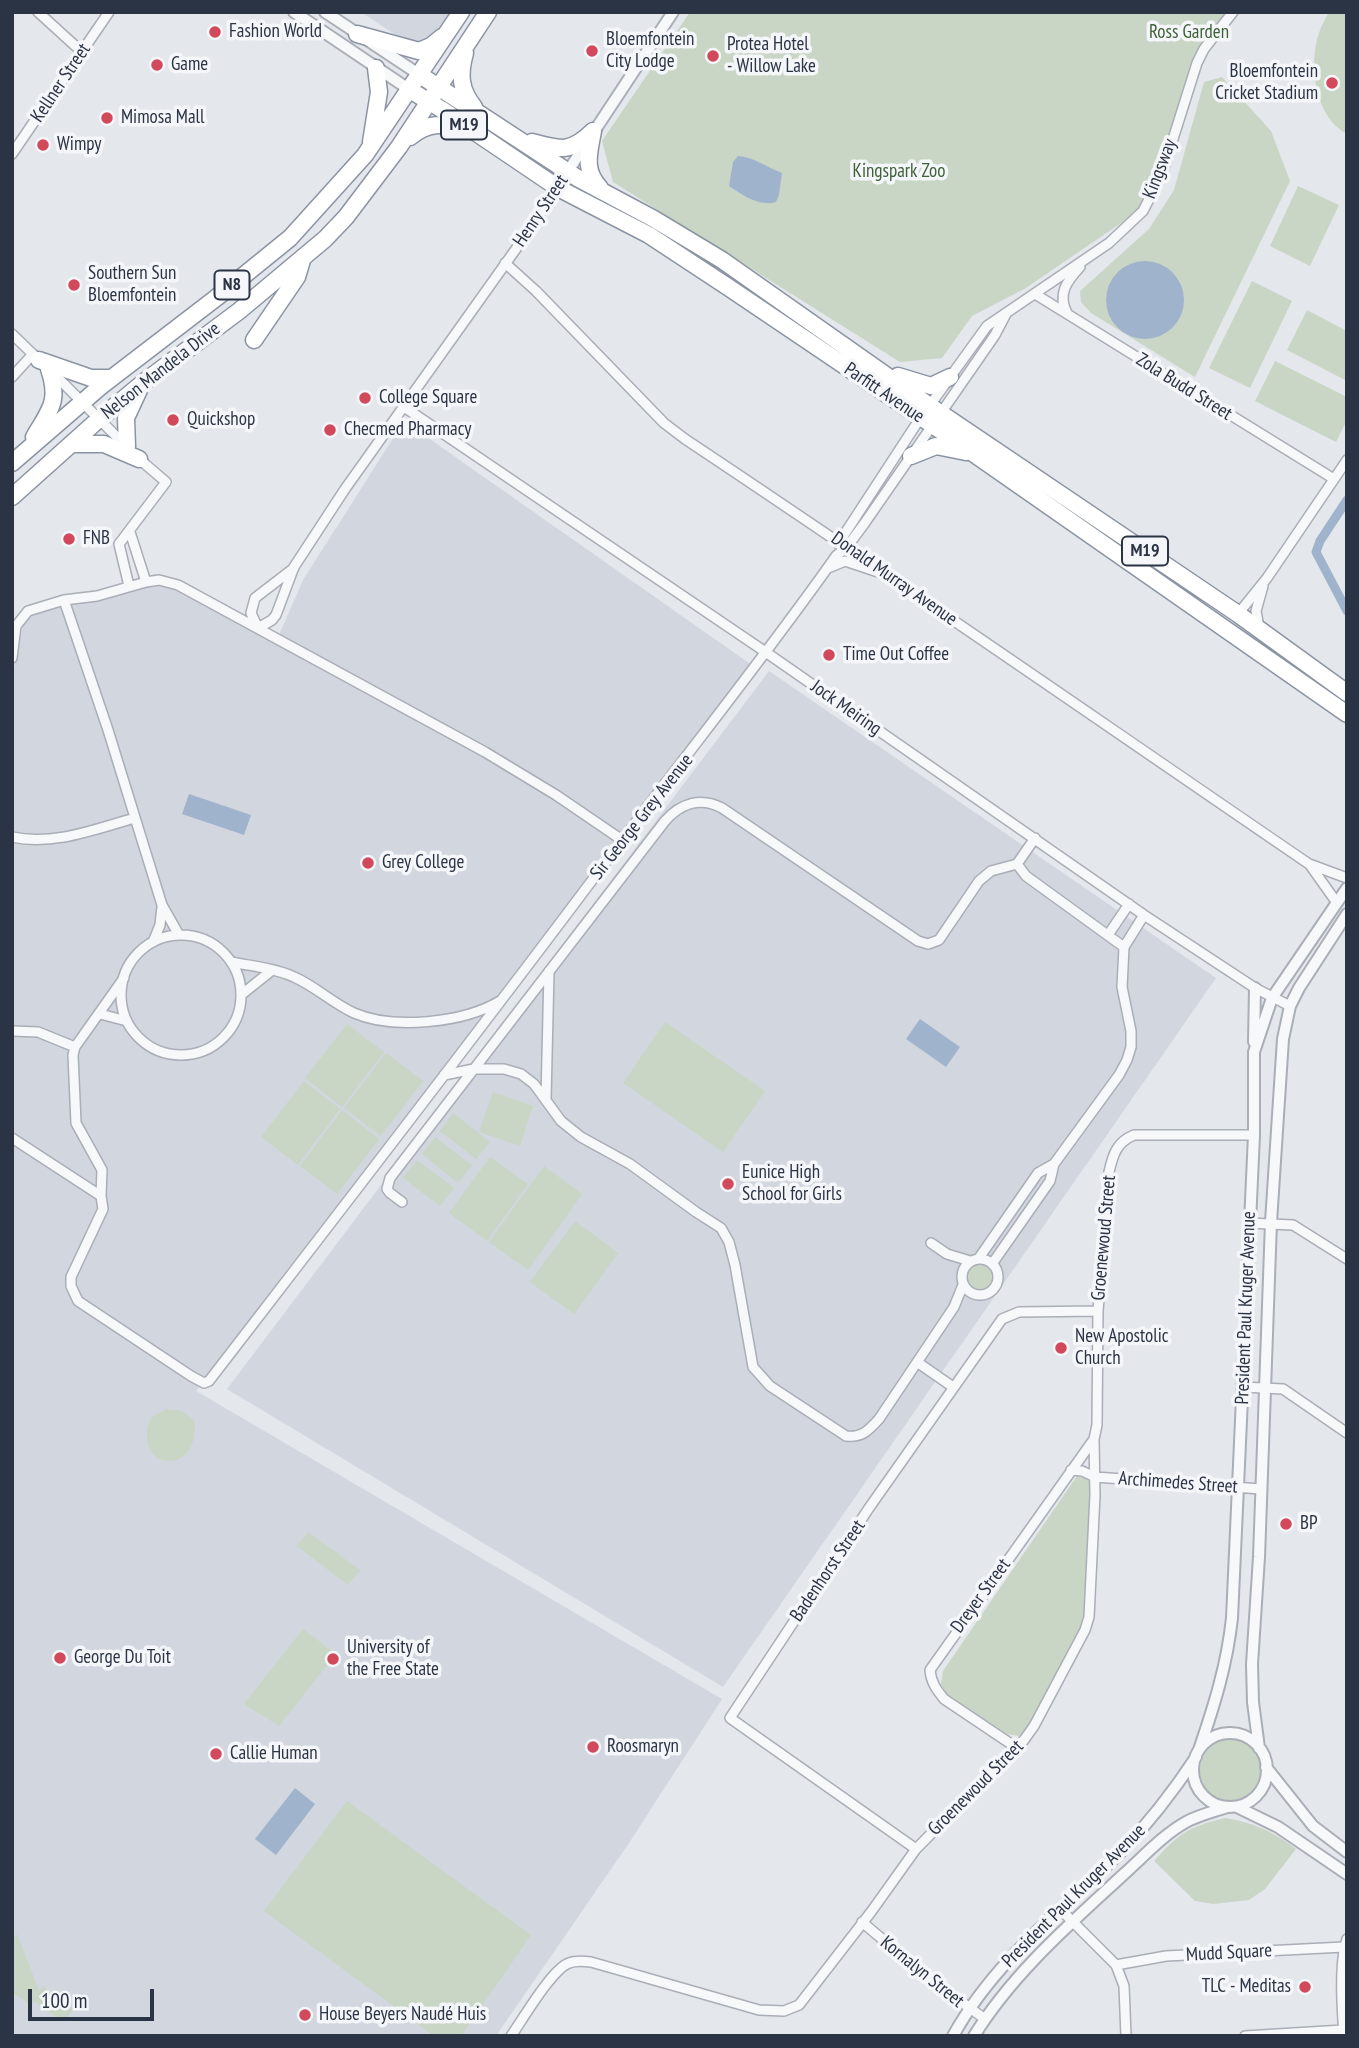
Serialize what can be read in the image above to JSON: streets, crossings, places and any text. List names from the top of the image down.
{
  "streets": {
    "highway": [
      "M19",
      "N8",
      "Nelson Mandela Drive",
      "Parfitt Avenue"
    ],
    "street": [
      "Kellner Street",
      "Kingsway",
      "Henry Street",
      "Zola Budd Street",
      "Donald Murray Avenue",
      "Jock Meiring",
      "Sir George Grey Avenue",
      "Groenewoud Street",
      "President Paul Kruger Avenue",
      "Archimedes Street",
      "Badenhorst Street",
      "Dreyer Street",
      "Mudd Square",
      "Kornalyn Street"
    ]
  },
  "crossings": [
    ["Kingsway", "Zola Budd Street"],
    ["Kingsway", "Parfitt Avenue"],
    ["Kingsway", "Sir George Grey Avenue"],
    ["Henry Street", "Parfitt Avenue"],
    ["Henry Street", "Donald Murray Avenue"],
    ["Henry Street", "Jock Meiring"],
    ["N8", "Nelson Mandela Drive"],
    ["N8", "Parfitt Avenue"],
    ["Nelson Mandela Drive", "Parfitt Avenue"],
    ["Parfitt Avenue", "Sir George Grey Avenue"],
    ["Donald Murray Avenue", "Sir George Grey Avenue"],
    ["Donald Murray Avenue", "President Paul Kruger Avenue"],
    ["Jock Meiring", "Sir George Grey Avenue"],
    ["Jock Meiring", "President Paul Kruger Avenue"],
    ["Groenewoud Street", "President Paul Kruger Avenue"],
    ["Groenewoud Street", "Archimedes Street"],
    ["Groenewoud Street", "Badenhorst Street"],
    ["Groenewoud Street", "Dreyer Street"],
    ["Groenewoud Street", "Kornalyn Street"],
    ["President Paul Kruger Avenue", "Archimedes Street"],
    ["President Paul Kruger Avenue", "Kornalyn Street"],
    ["Archimedes Street", "Dreyer Street"]
  ],
  "parks": ["Ross Garden", "Kingspark Zoo"],
  "places": [
    "Fashion World",
    "Bloemfontein City Lodge",
    "Protea Hotel - Willow Lake",
    "Game",
    "Bloemfontein Cricket Stadium",
    "Mimosa Mall",
    "Wimpy",
    "Southern Sun Bloemfontein",
    "College Square",
    "Quickshop",
    "Checmed Pharmacy",
    "FNB",
    "Time Out Coffee",
    "Grey College",
    "Eunice High School for Girls",
    "New Apostolic Church",
    "BP",
    "George Du Toit",
    "University of the Free State",
    "Roosmaryn",
    "Callie Human",
    "TLC - Meditas",
    "House Beyers Naudé Huis"
  ],
  "scale_bar": "100 m"
}
